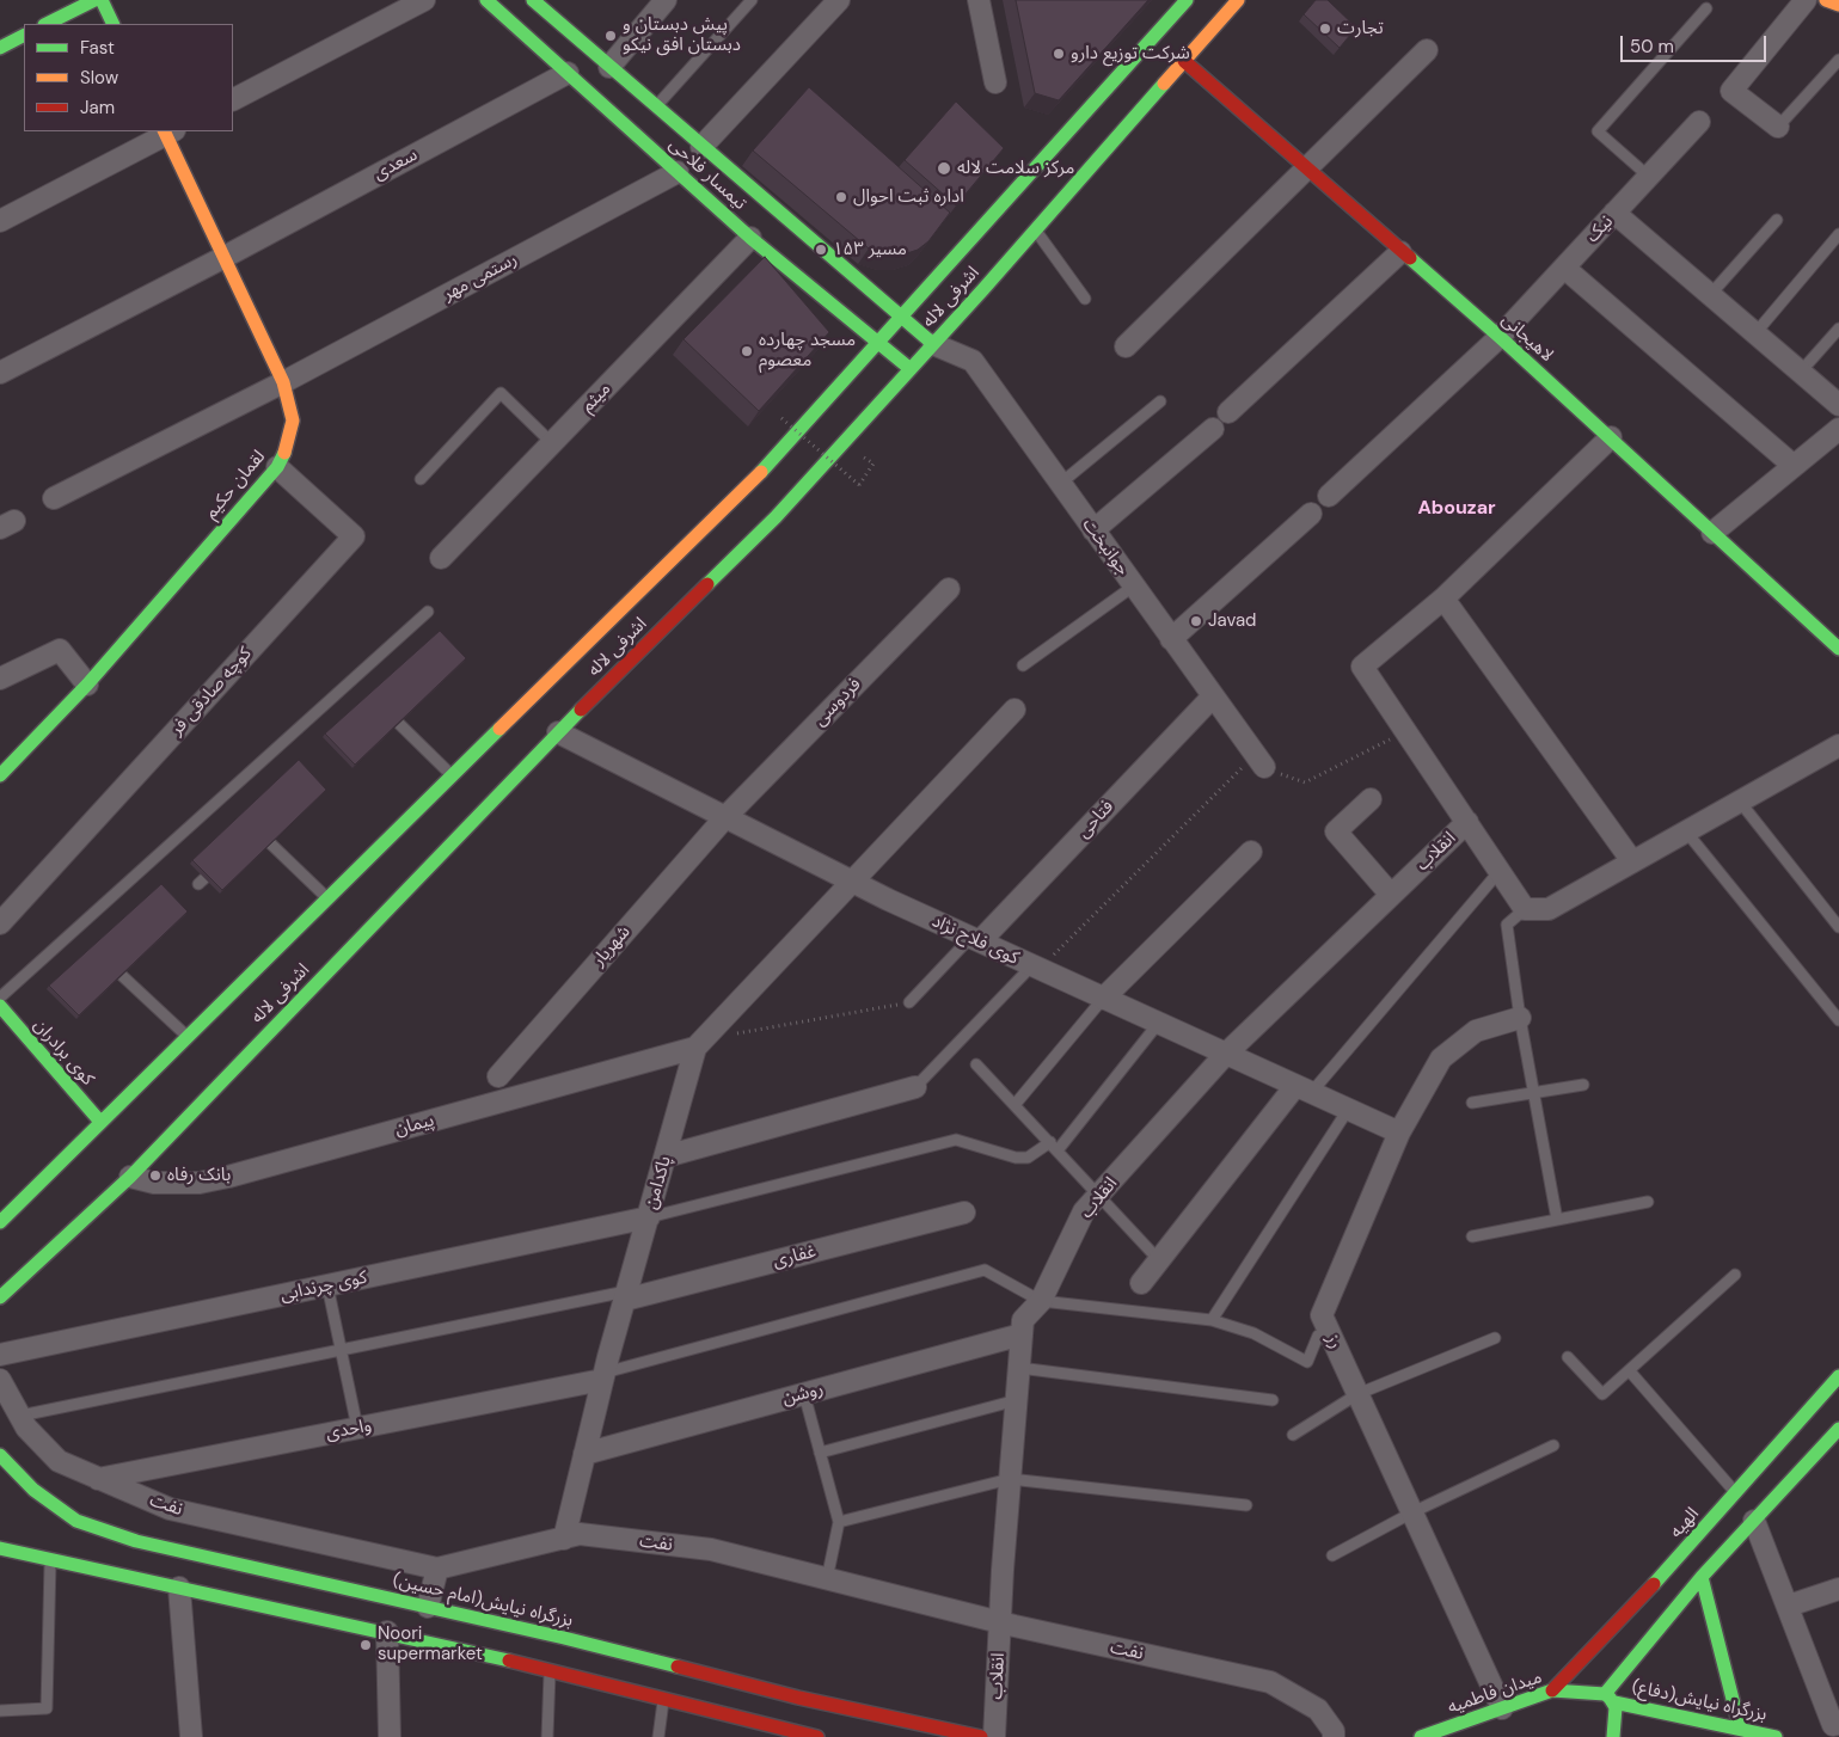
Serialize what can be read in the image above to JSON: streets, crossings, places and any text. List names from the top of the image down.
{
  "streets": {
    "main road": [
      "تیمسار فلاحی",
      "اشرفی لاله",
      "لاهیجانی",
      "لقمان حکیم",
      "کوی برادران",
      "الهیه",
      "بزرگراه نیایش(امام حسین)",
      "میدان فاطمیه",
      "بزرگراه نیایش(دفاع)"
    ],
    "street": [
      "سعدی",
      "نیک",
      "رستمی مهر",
      "میثم",
      "جوانبخت",
      "کوچه صادقی فر",
      "فردوسی",
      "فتاحی",
      "انقلاب",
      "کوی فلاح نژاد",
      "شهریار",
      "پیمان",
      "پاکدامن",
      "غفاری",
      "کوی چرندابی",
      "رز",
      "روشن",
      "واحدی",
      "نفت"
    ]
  },
  "crossings": [
    ["سعدی", "تیمسار فلاحی"],
    ["سعدی", "لقمان حکیم"],
    ["تیمسار فلاحی", "رستمی مهر"],
    ["تیمسار فلاحی", "اشرفی لاله"],
    ["تیمسار فلاحی", "میثم"],
    ["تیمسار فلاحی", "جوانبخت"],
    ["نیک", "لاهیجانی"],
    ["رستمی مهر", "لقمان حکیم"],
    ["اشرفی لاله", "لاهیجانی"],
    ["اشرفی لاله", "جوانبخت"],
    ["اشرفی لاله", "کوی فلاح نژاد"],
    ["اشرفی لاله", "کوی برادران"],
    ["اشرفی لاله", "پیمان"],
    ["لقمان حکیم", "کوچه صادقی فر"],
    ["جوانبخت", "فتاحی"],
    ["فردوسی", "کوی فلاح نژاد"],
    ["فردوسی", "شهریار"],
    ["فتاحی", "کوی فلاح نژاد"],
    ["انقلاب", "کوی فلاح نژاد"],
    ["انقلاب", "روشن"],
    ["انقلاب", "نفت"],
    ["کوی فلاح نژاد", "شهریار"],
    ["کوی فلاح نژاد", "پاکدامن"],
    ["کوی فلاح نژاد", "رز"],
    ["پیمان", "پاکدامن"],
    ["پاکدامن", "غفاری"],
    ["پاکدامن", "کوی چرندابی"],
    ["پاکدامن", "روشن"],
    ["پاکدامن", "واحدی"],
    ["پاکدامن", "نفت"],
    ["رز", "میدان فاطمیه"],
    ["واحدی", "نفت"],
    ["الهیه", "میدان فاطمیه"],
    ["میدان فاطمیه", "بزرگراه نیایش(دفاع)"]
  ],
  "districts": ["Abouzar"],
  "places": [
    "تجارت",
    "پیش دبستان و دبستان افق نیکو",
    "شرکت توزیع دارو",
    "مرکز سلامت لاله",
    "اداره ثبت احوال",
    "مسیر ۱۵۳",
    "مسجد چهارده معصوم",
    "Javad",
    "بانک رفاه",
    "Noori supermarket"
  ],
  "legend": ["Fast", "Slow", "Jam"],
  "scale_bar": "50 m"
}
